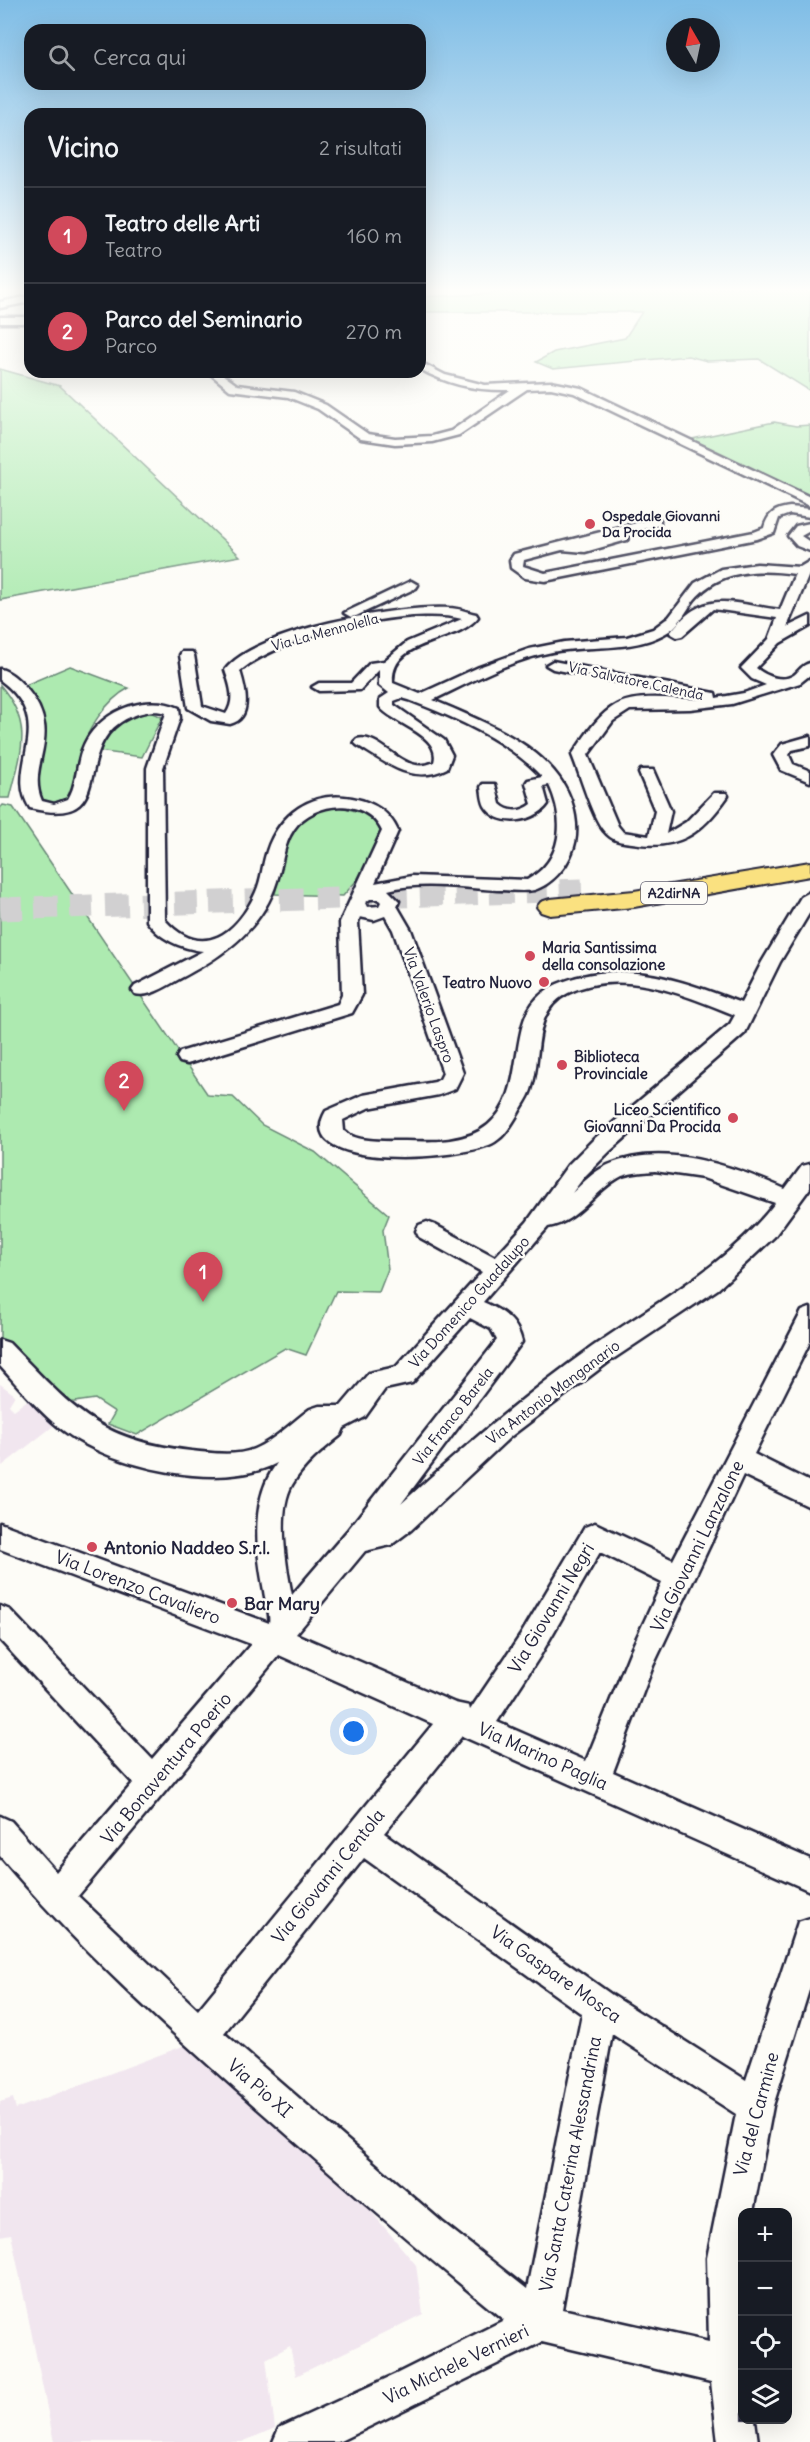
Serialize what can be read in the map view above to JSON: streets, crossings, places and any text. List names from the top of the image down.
{
  "streets": {
    "highway": ["A2dirNA"],
    "street": [
      "Via La Mennolella",
      "Via Salvatore Calenda",
      "Via Valerio Laspro",
      "Via Domenico Guadalupo",
      "Via Antonio Manganario",
      "Via Franco Barela",
      "Via Giovanni Lanzalone",
      "Via Lorenzo Cavaliero",
      "Via Giovanni Negri",
      "Via Marino Paglia",
      "Via Bonaventura Poerio",
      "Via Giovanni Centola",
      "Via Gaspare Mosca",
      "Via Pio XI",
      "Via del Carmine",
      "Via Santa Caterina Alessandrina",
      "Via Michele Vernieri"
    ]
  },
  "crossings": [
    ["Via Domenico Guadalupo", "Via Franco Barela"],
    ["Via Antonio Manganario", "Via Franco Barela"],
    ["Via Giovanni Lanzalone", "Via Giovanni Negri"],
    ["Via Giovanni Lanzalone", "Via Marino Paglia"],
    ["Via Lorenzo Cavaliero", "Via Marino Paglia"],
    ["Via Lorenzo Cavaliero", "Via Bonaventura Poerio"],
    ["Via Giovanni Negri", "Via Marino Paglia"],
    ["Via Giovanni Negri", "Via Giovanni Centola"],
    ["Via Marino Paglia", "Via Bonaventura Poerio"],
    ["Via Marino Paglia", "Via Giovanni Centola"],
    ["Via Bonaventura Poerio", "Via Pio XI"],
    ["Via Giovanni Centola", "Via Gaspare Mosca"],
    ["Via Giovanni Centola", "Via Pio XI"],
    ["Via Gaspare Mosca", "Via del Carmine"],
    ["Via Gaspare Mosca", "Via Santa Caterina Alessandrina"],
    ["Via Pio XI", "Via Santa Caterina Alessandrina"],
    ["Via Pio XI", "Via Michele Vernieri"],
    ["Via del Carmine", "Via Michele Vernieri"],
    ["Via Santa Caterina Alessandrina", "Via Michele Vernieri"]
  ],
  "places": [
    "Ospedale Giovanni Da Procida",
    "Maria Santissima della consolazione",
    "Teatro Nuovo",
    "Biblioteca Provinciale",
    "Liceo Scientifico Giovanni Da Procida",
    "Antonio Naddeo S.r.l.",
    "Bar Mary"
  ],
  "north": "top",
  "page": {
    "search": "Cerca qui",
    "heading": ["Vicino", "2 risultati"],
    "list": [
      {
        "mark": "1",
        "name": "Teatro delle Arti",
        "note": "Teatro",
        "value": "160 m"
      },
      {
        "mark": "2",
        "name": "Parco del Seminario",
        "note": "Parco",
        "value": "270 m"
      }
    ],
    "pins": ["2", "1"],
    "map_buttons": ["+", "−"]
  }
}
